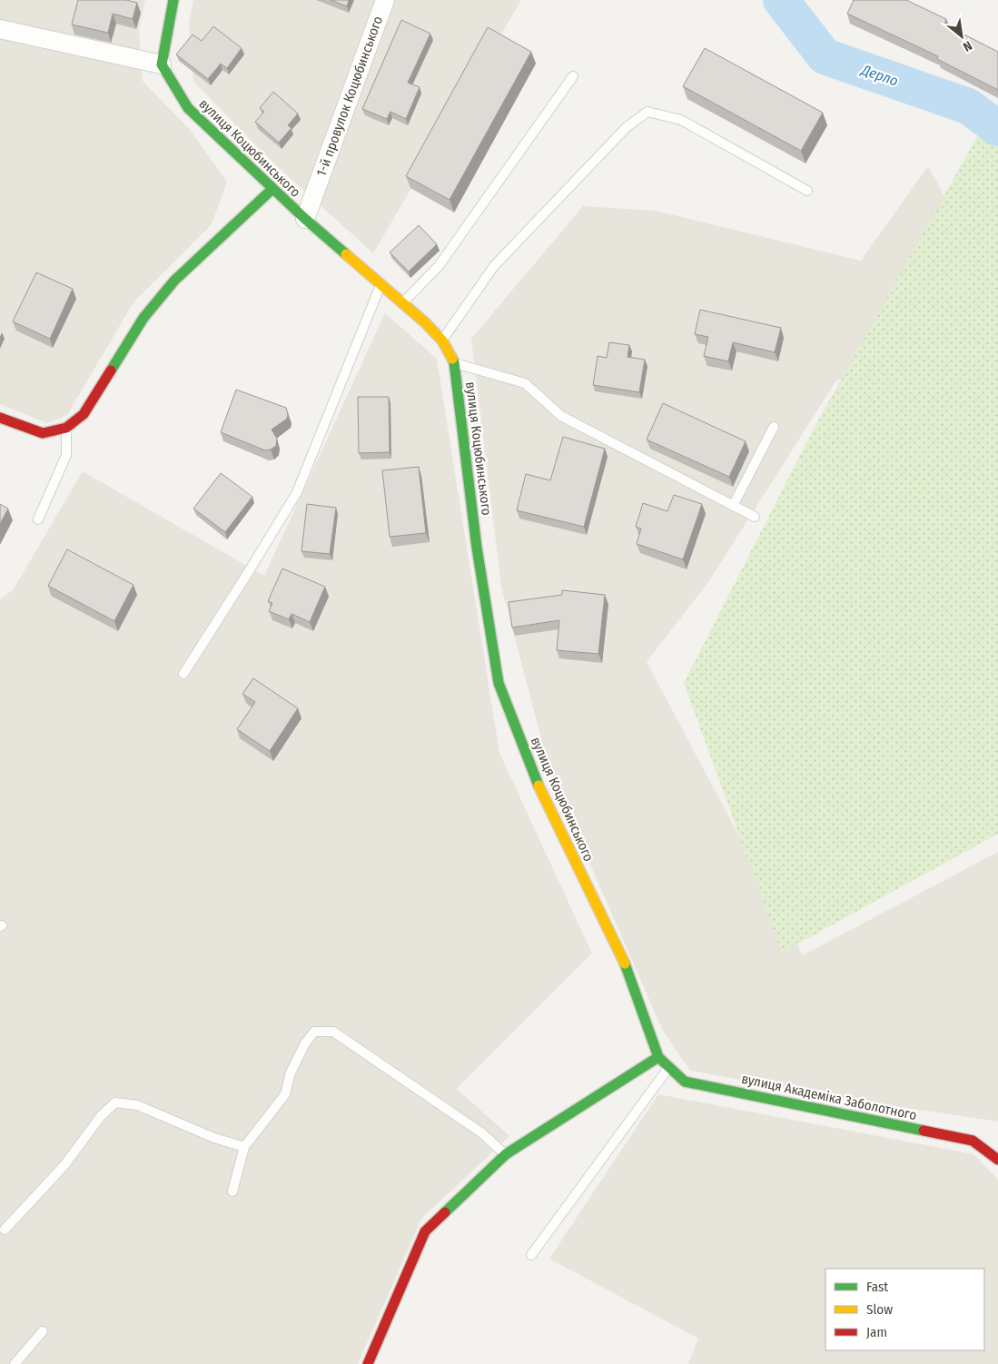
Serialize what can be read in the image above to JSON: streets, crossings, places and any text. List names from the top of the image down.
{
  "streets": {
    "street": ["1-й провулок Коцюбинського", "вулиця Коцюбинського", "вулиця Академіка Заболотного"]
  },
  "crossings": [
    ["1-й провулок Коцюбинського", "вулиця Коцюбинського"],
    ["вулиця Коцюбинського", "вулиця Академіка Заболотного"]
  ],
  "water": ["Дерло"],
  "legend": ["Fast", "Slow", "Jam"],
  "north": "bottom right"
}
